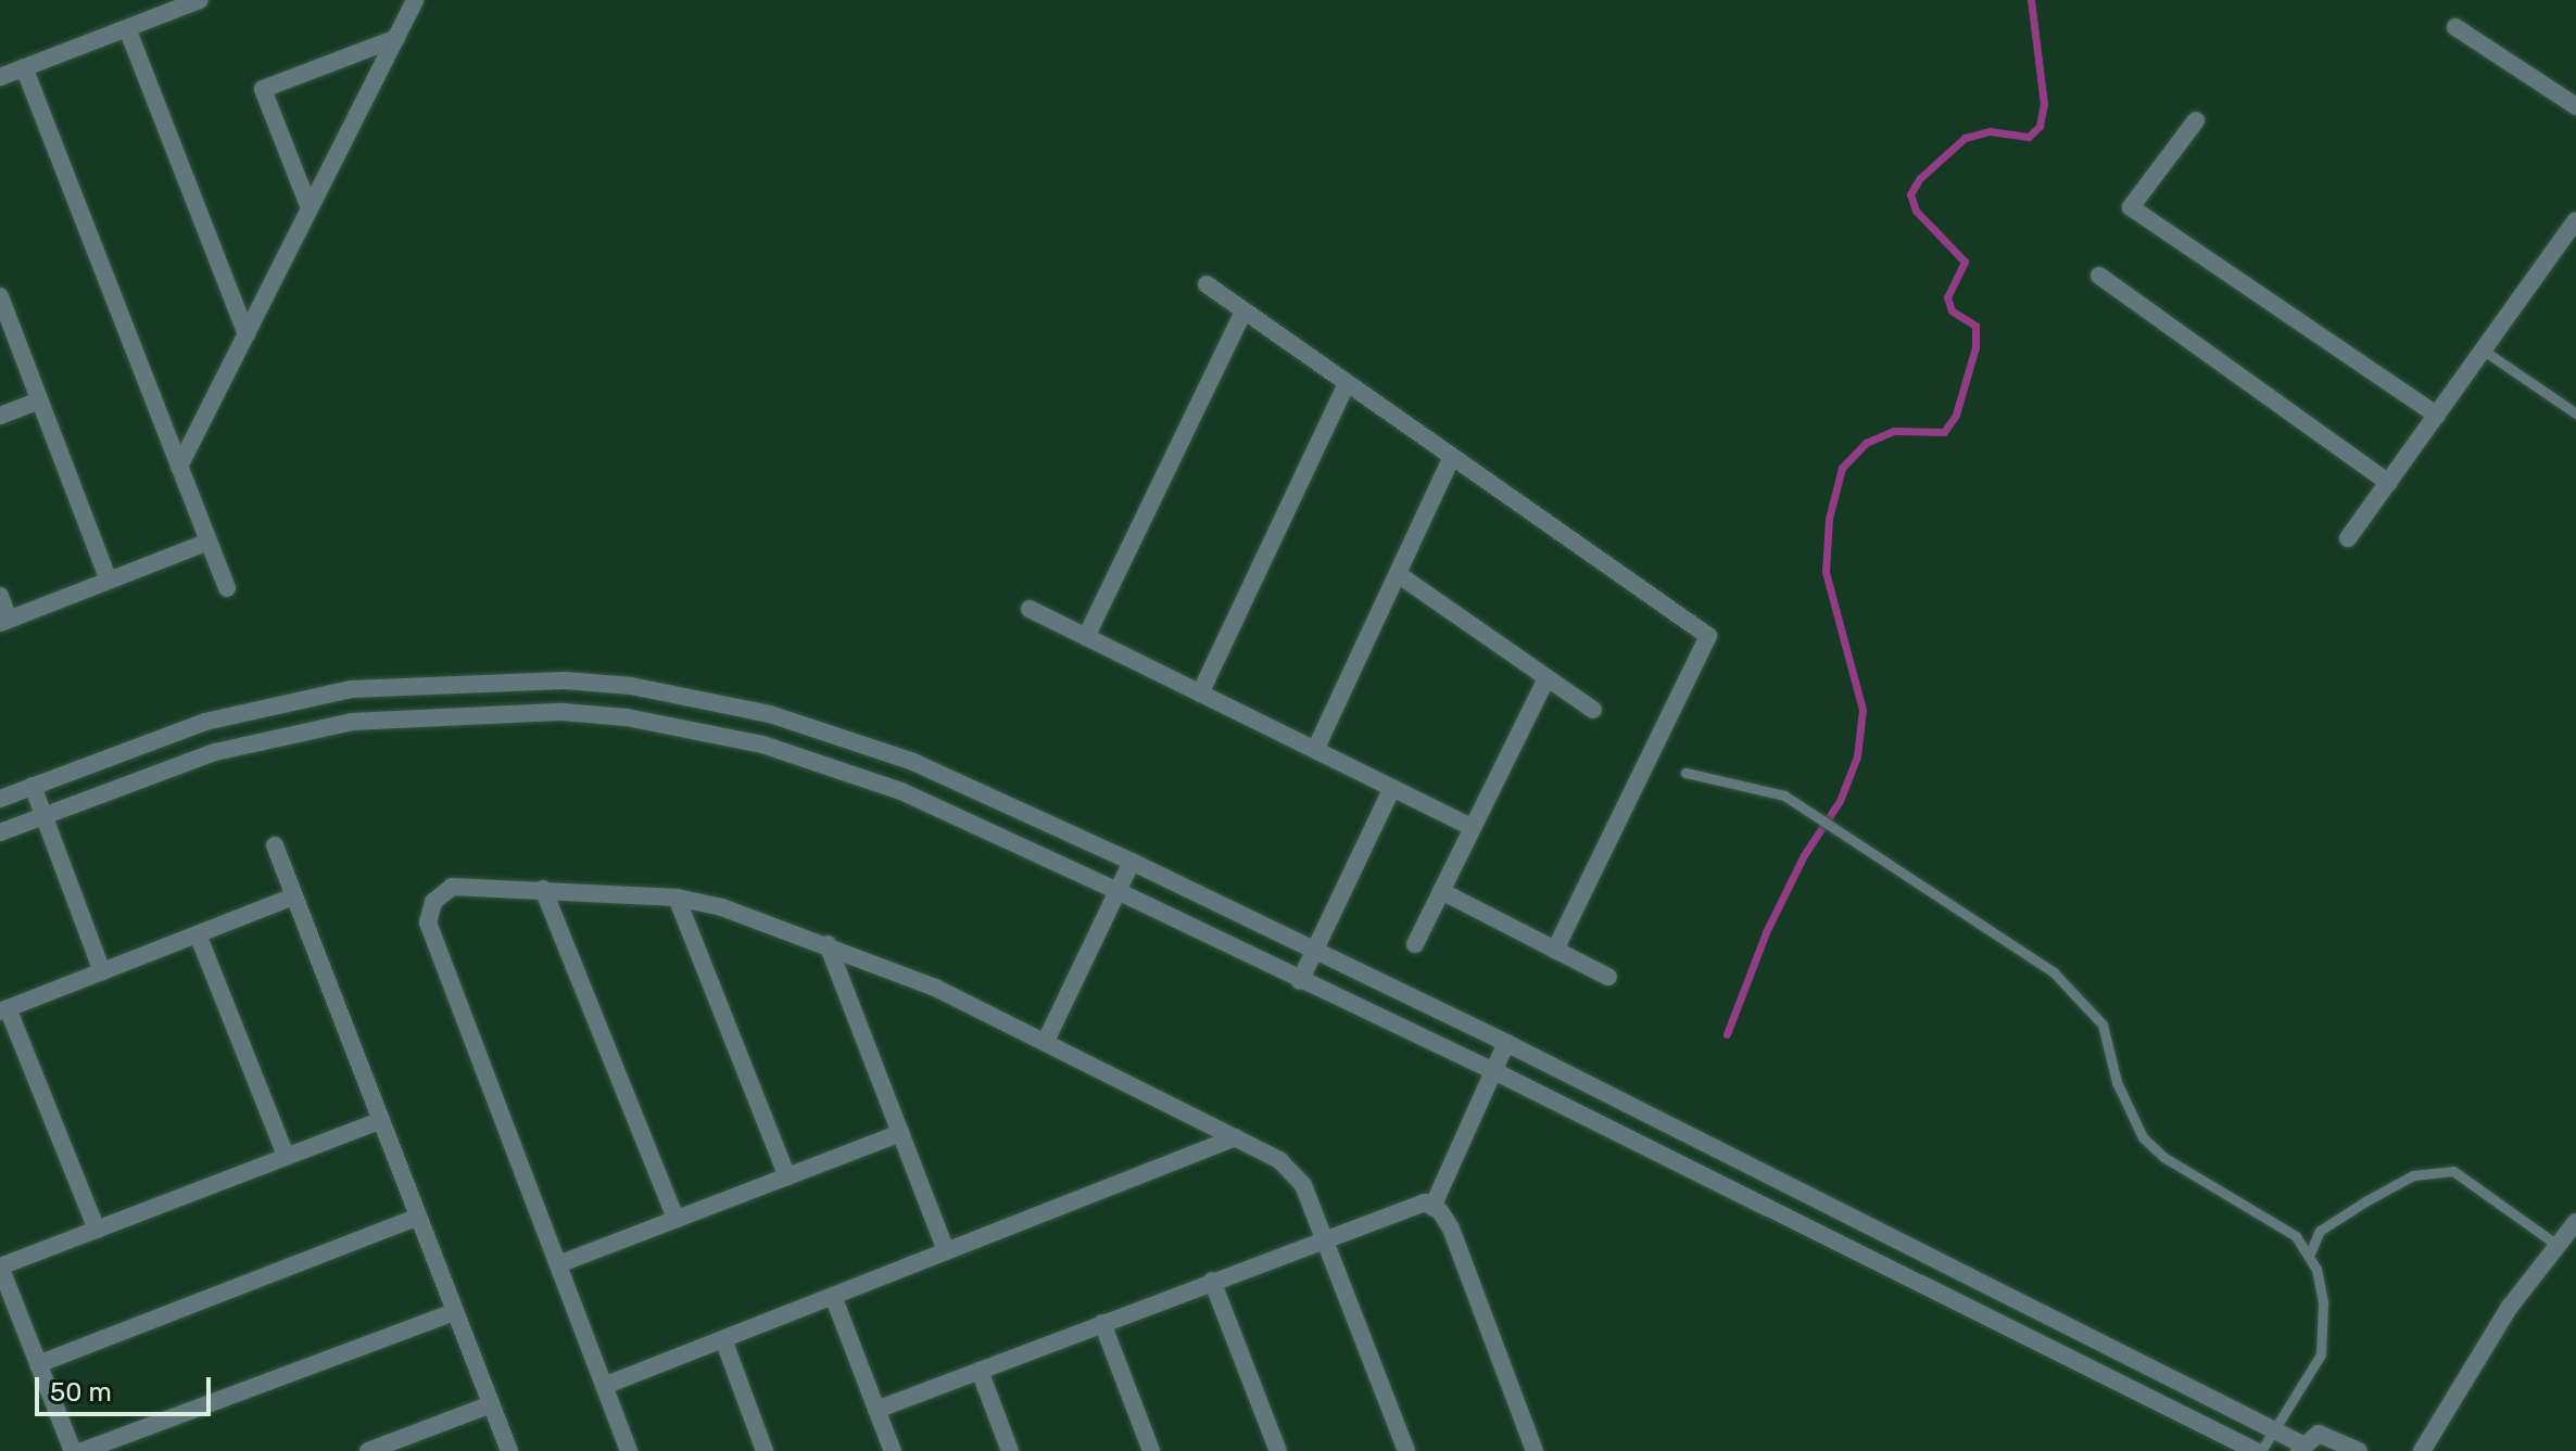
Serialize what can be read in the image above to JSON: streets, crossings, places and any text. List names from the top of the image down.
{
  "scale_bar": "50 m"
}
